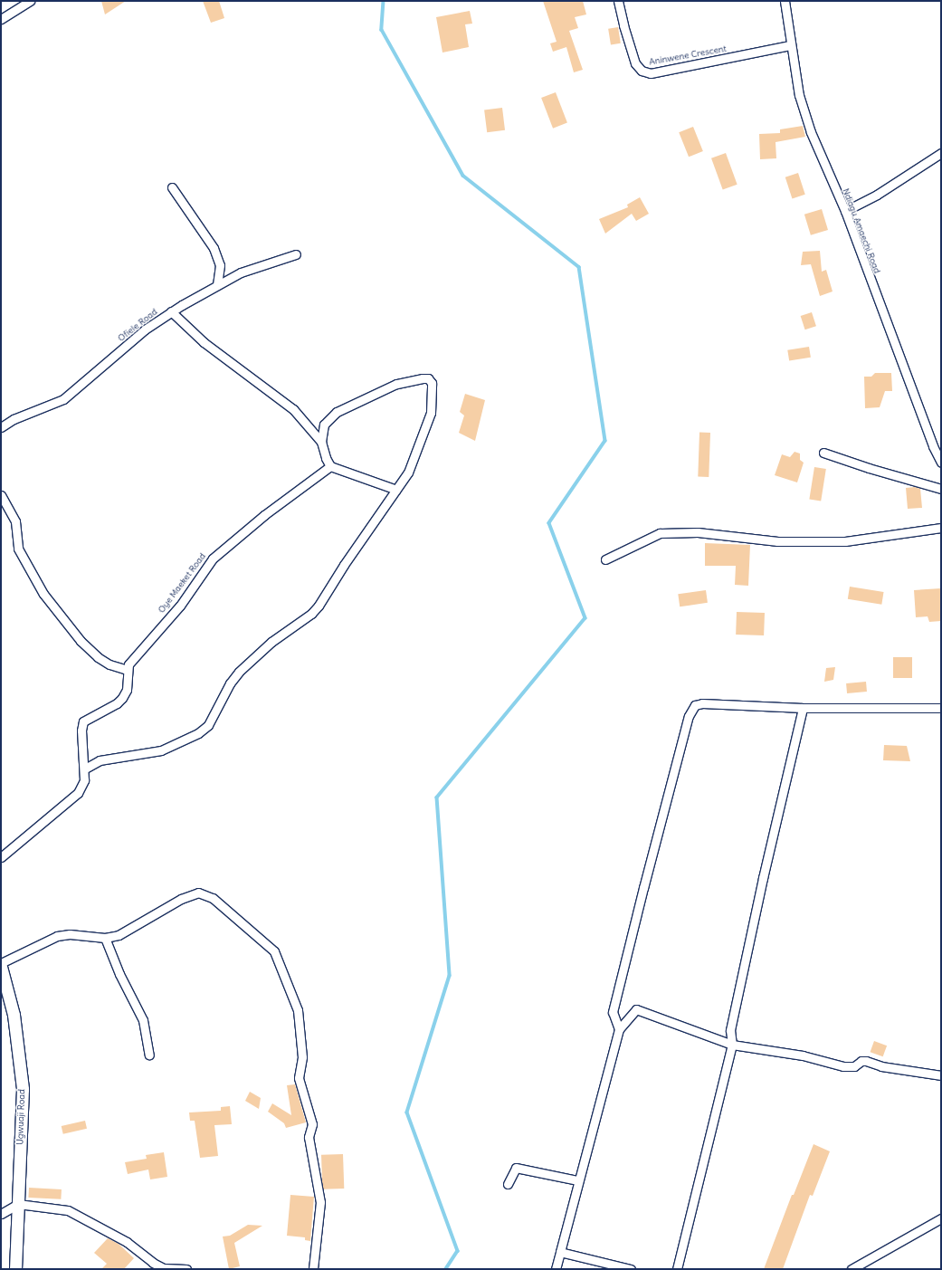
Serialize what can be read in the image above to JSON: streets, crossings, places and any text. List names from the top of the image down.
{
  "streets": {
    "main road": ["Ugwuaji Road"],
    "street": [
      "Aninwene Crescent",
      "Ndiagu Amaechi Road",
      "Ofiele Road",
      "Oye Maeket Road"
    ]
  },
  "crossings": [
    ["Aninwene Crescent", "Ndiagu Amaechi Road"]
  ]
}
